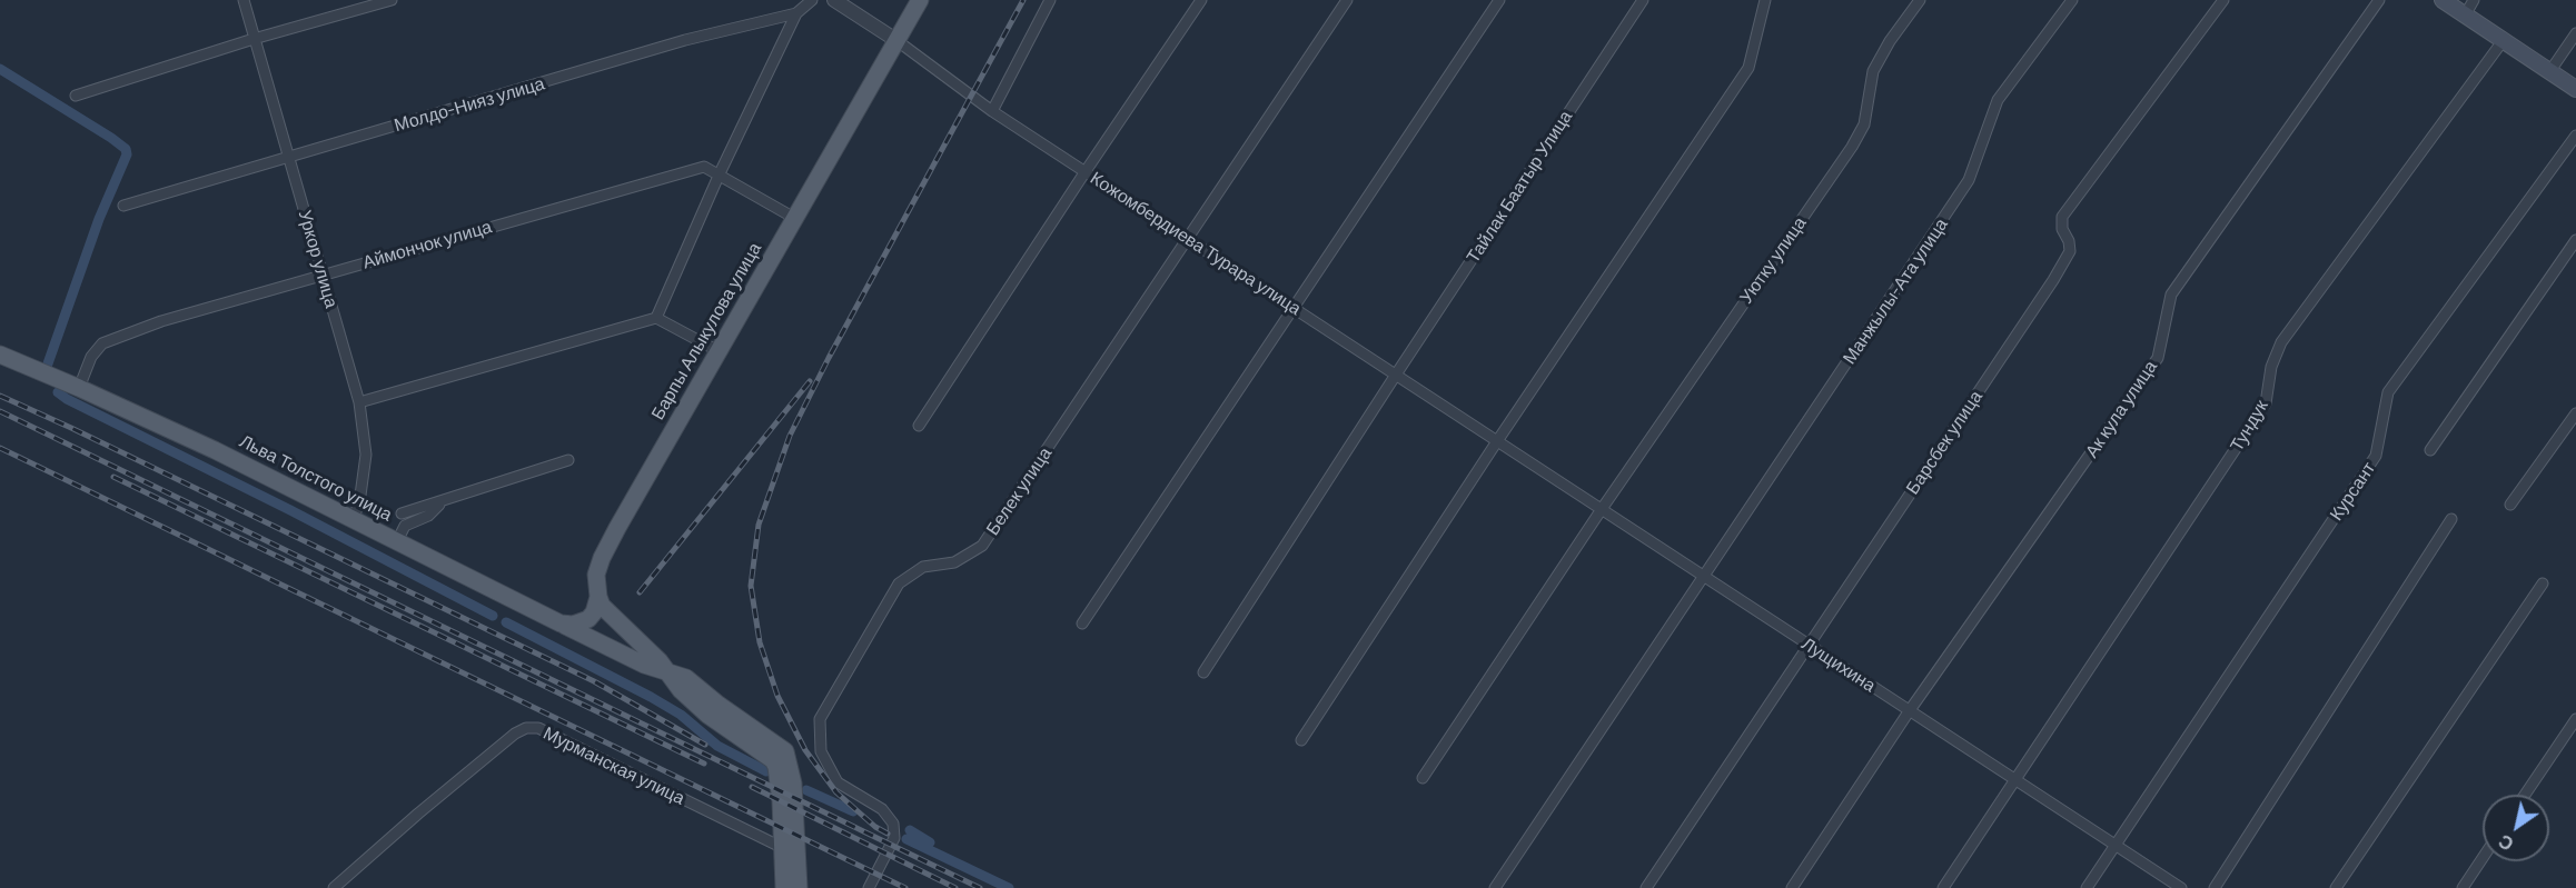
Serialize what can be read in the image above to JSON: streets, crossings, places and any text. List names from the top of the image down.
{
  "streets": {
    "main road": ["Барпы Алыкулова улица", "Льва Толстого улица"],
    "street": [
      "Молдо-Нияз улица",
      "Тайлак Баатыр Улица",
      "Кожомбердиева Турара улица",
      "Аймончок улица",
      "Уркор улица",
      "Уютку улица",
      "Манжылы-Ата улица",
      "Ак кула улица",
      "Тундук",
      "Барсбек улица",
      "Белек улица",
      "Курсант",
      "Лущихина",
      "Мурманская улица"
    ]
  },
  "crossings": [
    ["Молдо-Нияз улица", "Уркор улица"],
    ["Тайлак Баатыр Улица", "Кожомбердиева Турара улица"],
    ["Кожомбердиева Турара улица", "Барпы Алыкулова улица"],
    ["Кожомбердиева Турара улица", "Белек улица"],
    ["Кожомбердиева Турара улица", "Лущихина"],
    ["Аймончок улица", "Уркор улица"],
    ["Аймончок улица", "Барпы Алыкулова улица"],
    ["Аймончок улица", "Льва Толстого улица"],
    ["Уркор улица", "Льва Толстого улица"],
    ["Уютку улица", "Лущихина"],
    ["Манжылы-Ата улица", "Лущихина"],
    ["Ак кула улица", "Лущихина"],
    ["Тундук", "Лущихина"],
    ["Барсбек улица", "Лущихина"],
    ["Курсант", "Лущихина"]
  ],
  "north": "bottom left"
}
